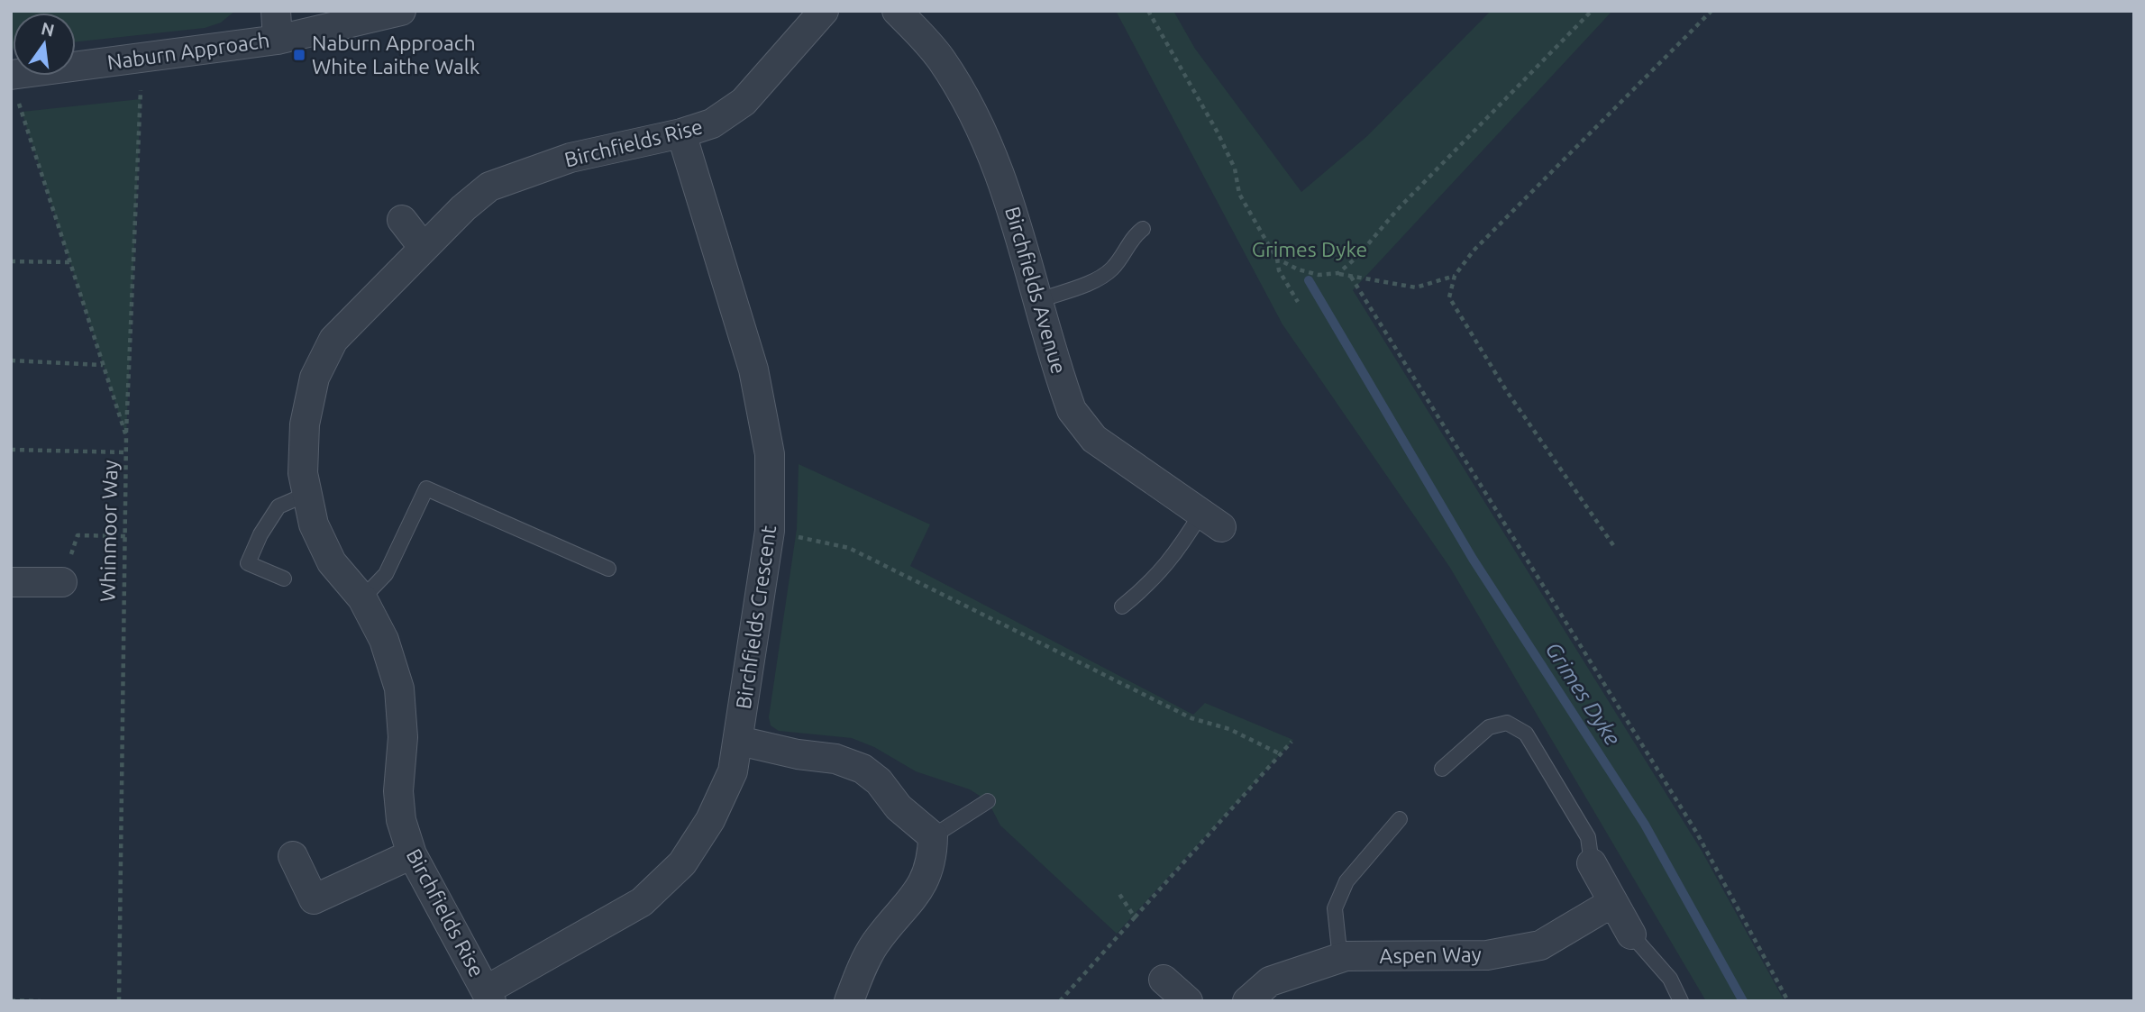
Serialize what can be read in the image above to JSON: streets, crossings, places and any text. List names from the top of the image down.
{
  "streets": {
    "street": [
      "Naburn Approach",
      "Birchfields Rise",
      "Birchfields Avenue",
      "Birchfields Crescent",
      "Aspen Way"
    ],
    "path": ["Whinmoor Way"]
  },
  "crossings": [
    ["Naburn Approach", "Whinmoor Way"],
    ["Birchfields Rise", "Birchfields Crescent"]
  ],
  "water": ["Grimes Dyke"],
  "parks": ["Grimes Dyke"],
  "places": {
    "transit": ["Naburn Approach White Laithe Walk"]
  },
  "north": "top"
}
